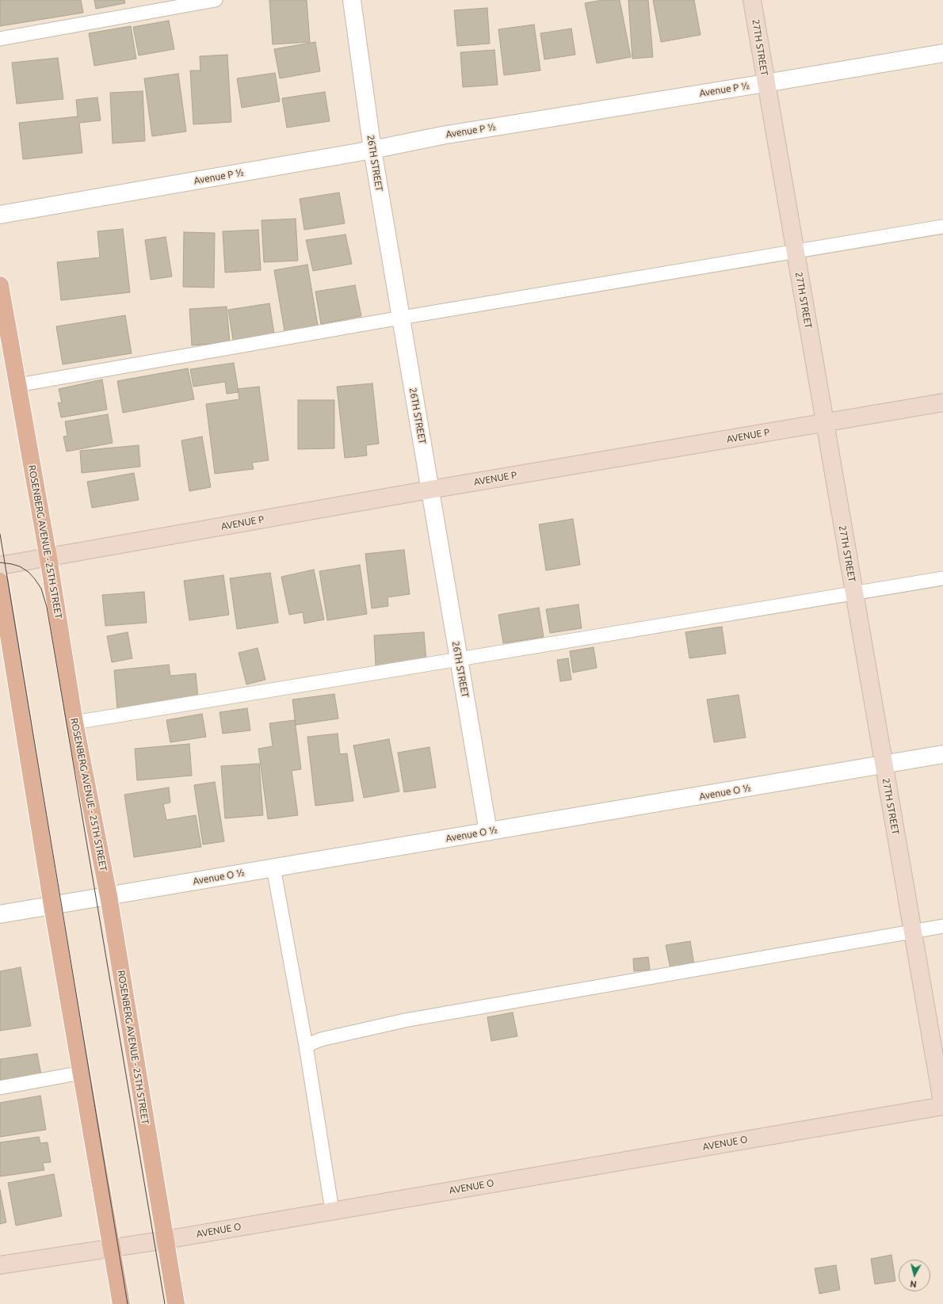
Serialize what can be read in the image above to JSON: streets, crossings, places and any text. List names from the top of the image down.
{
  "streets": {
    "main road": [
      "27TH STREET",
      "AVENUE P",
      "ROSENBERG AVENUE - 25TH STREET",
      "AVENUE O"
    ],
    "street": ["Avenue P ½", "26TH STREET", "Avenue O ½"]
  },
  "crossings": [
    ["27TH STREET", "Avenue P ½"],
    ["27TH STREET", "AVENUE P"],
    ["27TH STREET", "Avenue O ½"],
    ["27TH STREET", "AVENUE O"],
    ["Avenue P ½", "26TH STREET"],
    ["26TH STREET", "AVENUE P"],
    ["26TH STREET", "Avenue O ½"],
    ["AVENUE P", "ROSENBERG AVENUE - 25TH STREET"],
    ["ROSENBERG AVENUE - 25TH STREET", "Avenue O ½"],
    ["ROSENBERG AVENUE - 25TH STREET", "AVENUE O"]
  ],
  "north": "bottom"
}
